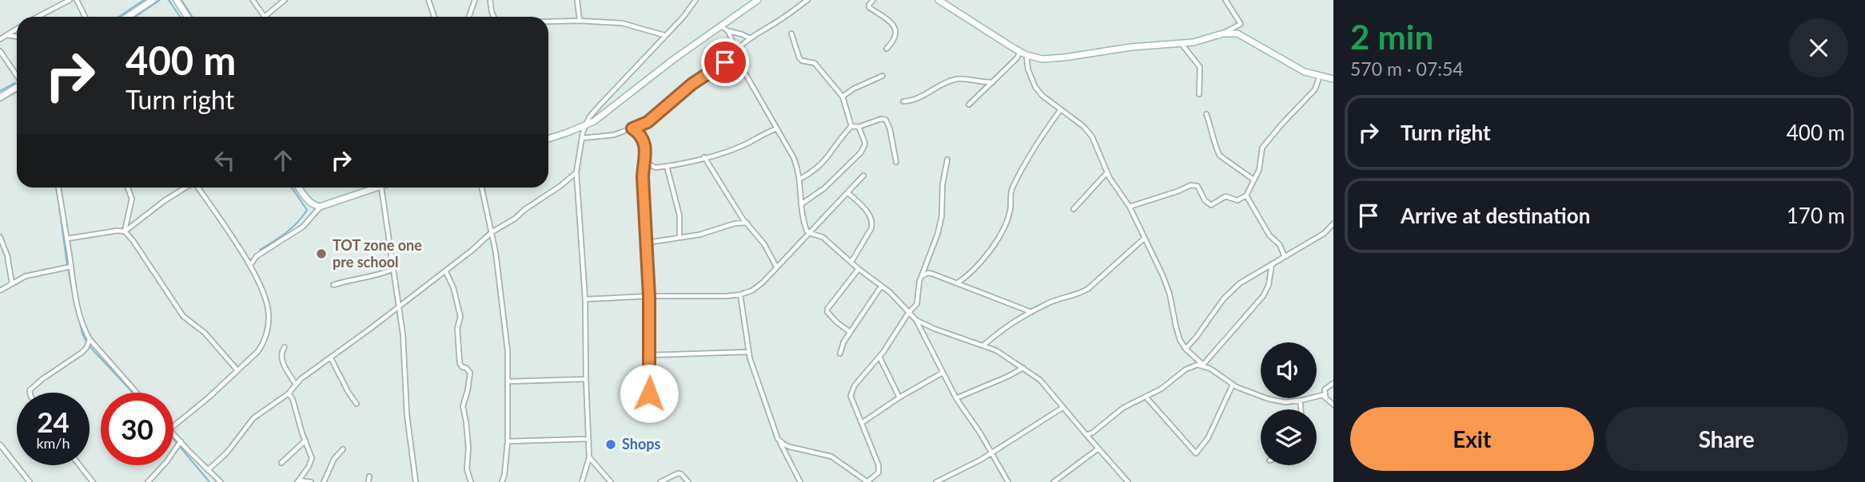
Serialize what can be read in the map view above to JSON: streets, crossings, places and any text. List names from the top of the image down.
{
  "places": ["TOT zone one pre school", "Shops"],
  "page": {
    "heading": ["2 min", "570 m · 07:54"],
    "turn": ["400 m", "Turn right"],
    "list": [
      {
        "name": "Turn right",
        "value": "400 m"
      },
      {
        "name": "Arrive at destination",
        "value": "170 m"
      }
    ],
    "speed": "24 km/h",
    "limit": "30",
    "buttons": ["Exit", "Share"]
  }
}
